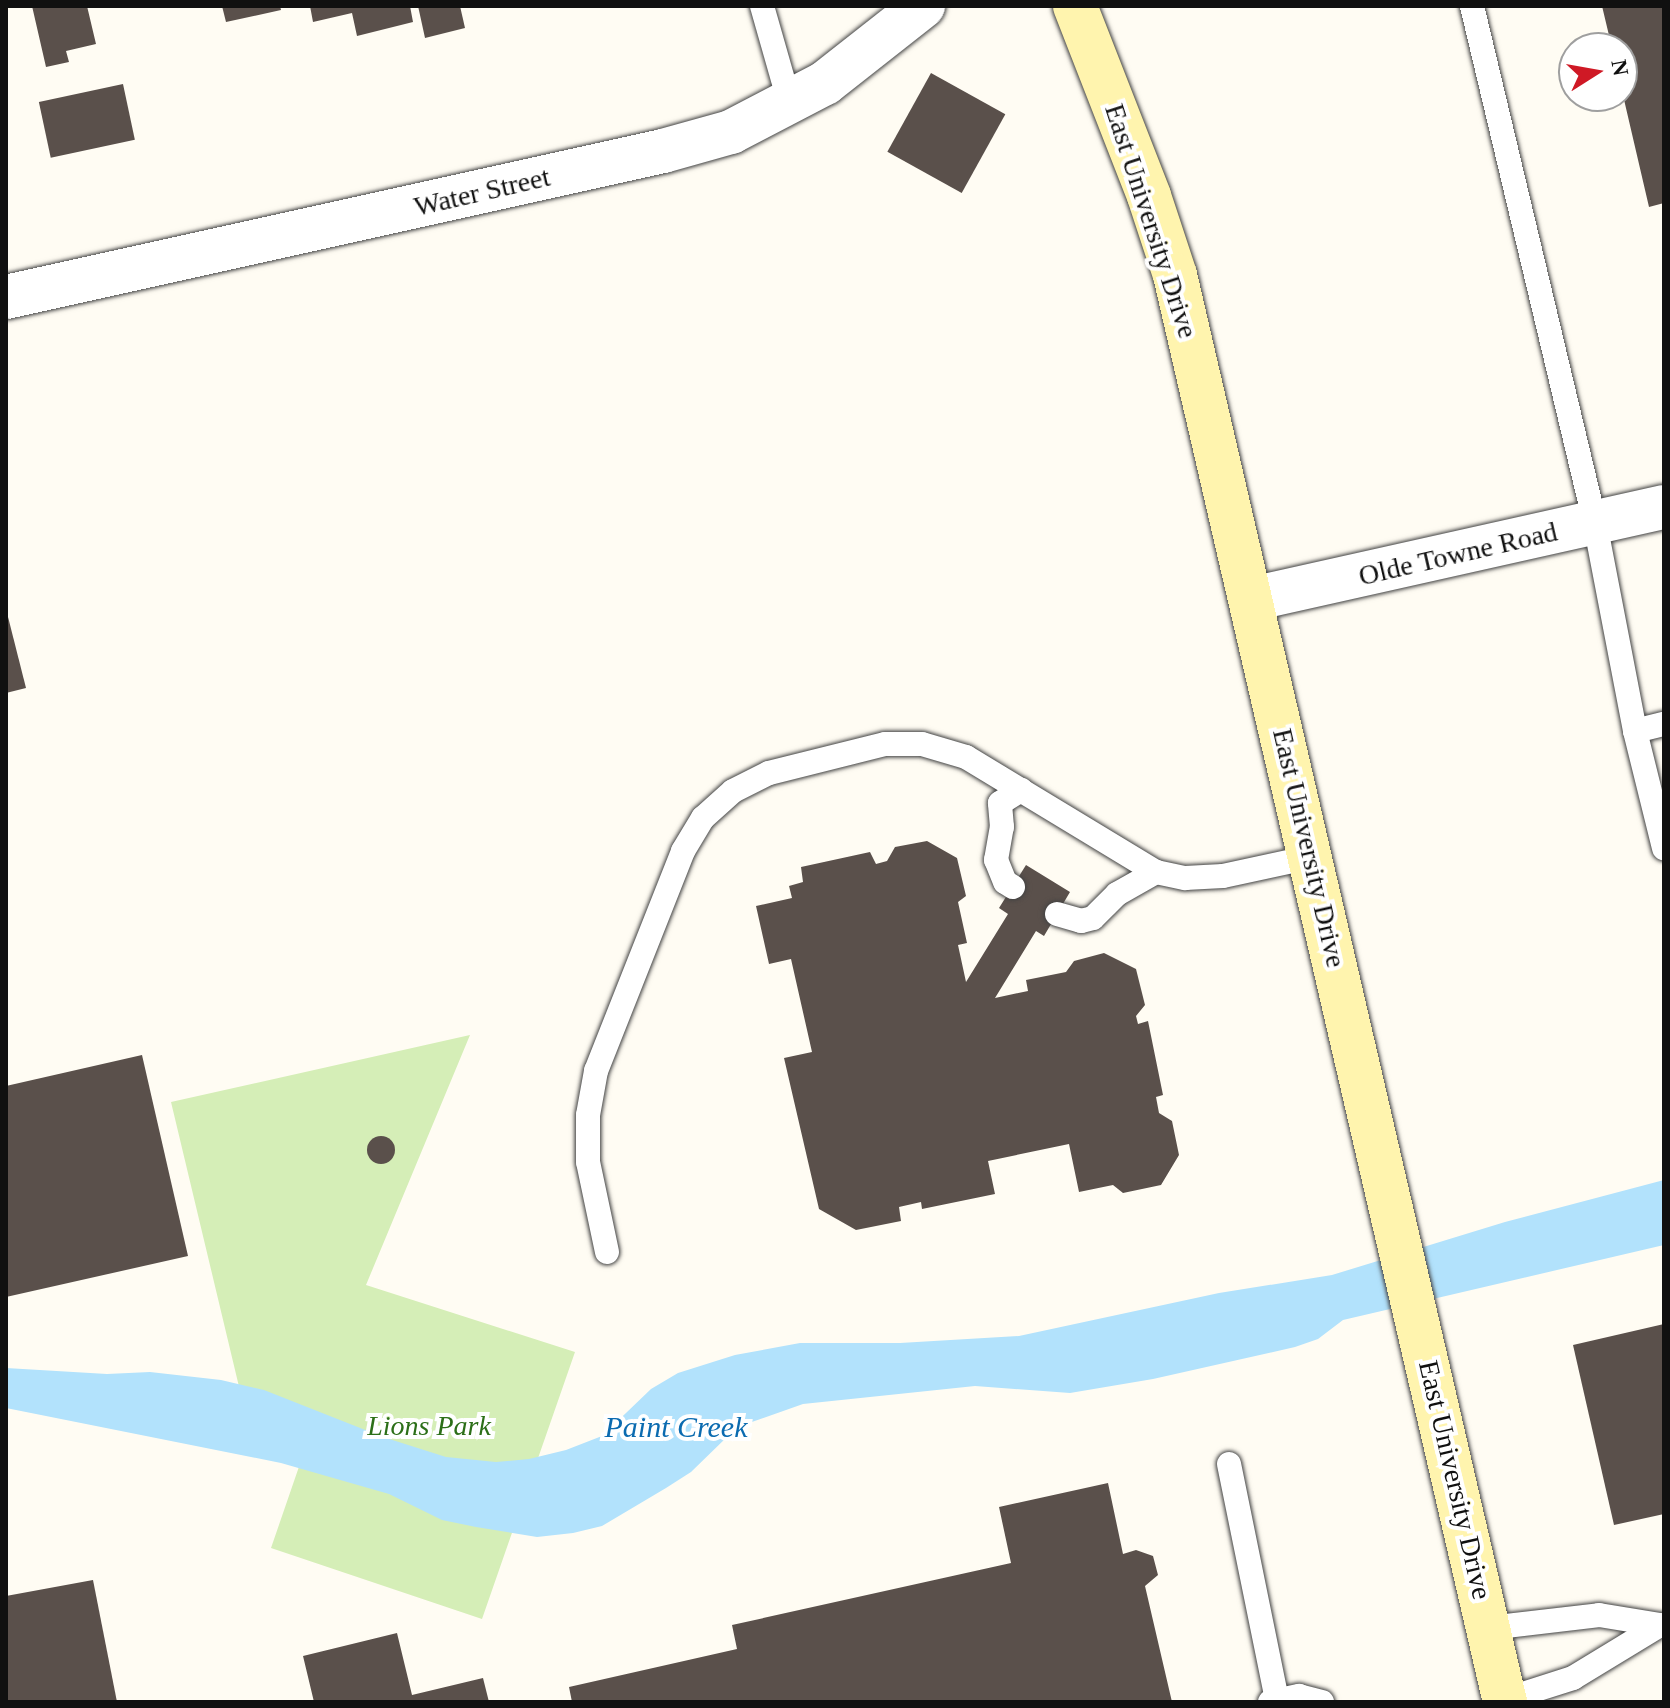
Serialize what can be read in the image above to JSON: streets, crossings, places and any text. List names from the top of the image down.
{
  "streets": {
    "street": ["Water Street", "East University Drive", "Olde Towne Road"]
  },
  "crossings": [
    ["East University Drive", "Olde Towne Road"]
  ],
  "water": ["Paint Creek"],
  "parks": ["Lions Park"],
  "north": "right"
}
